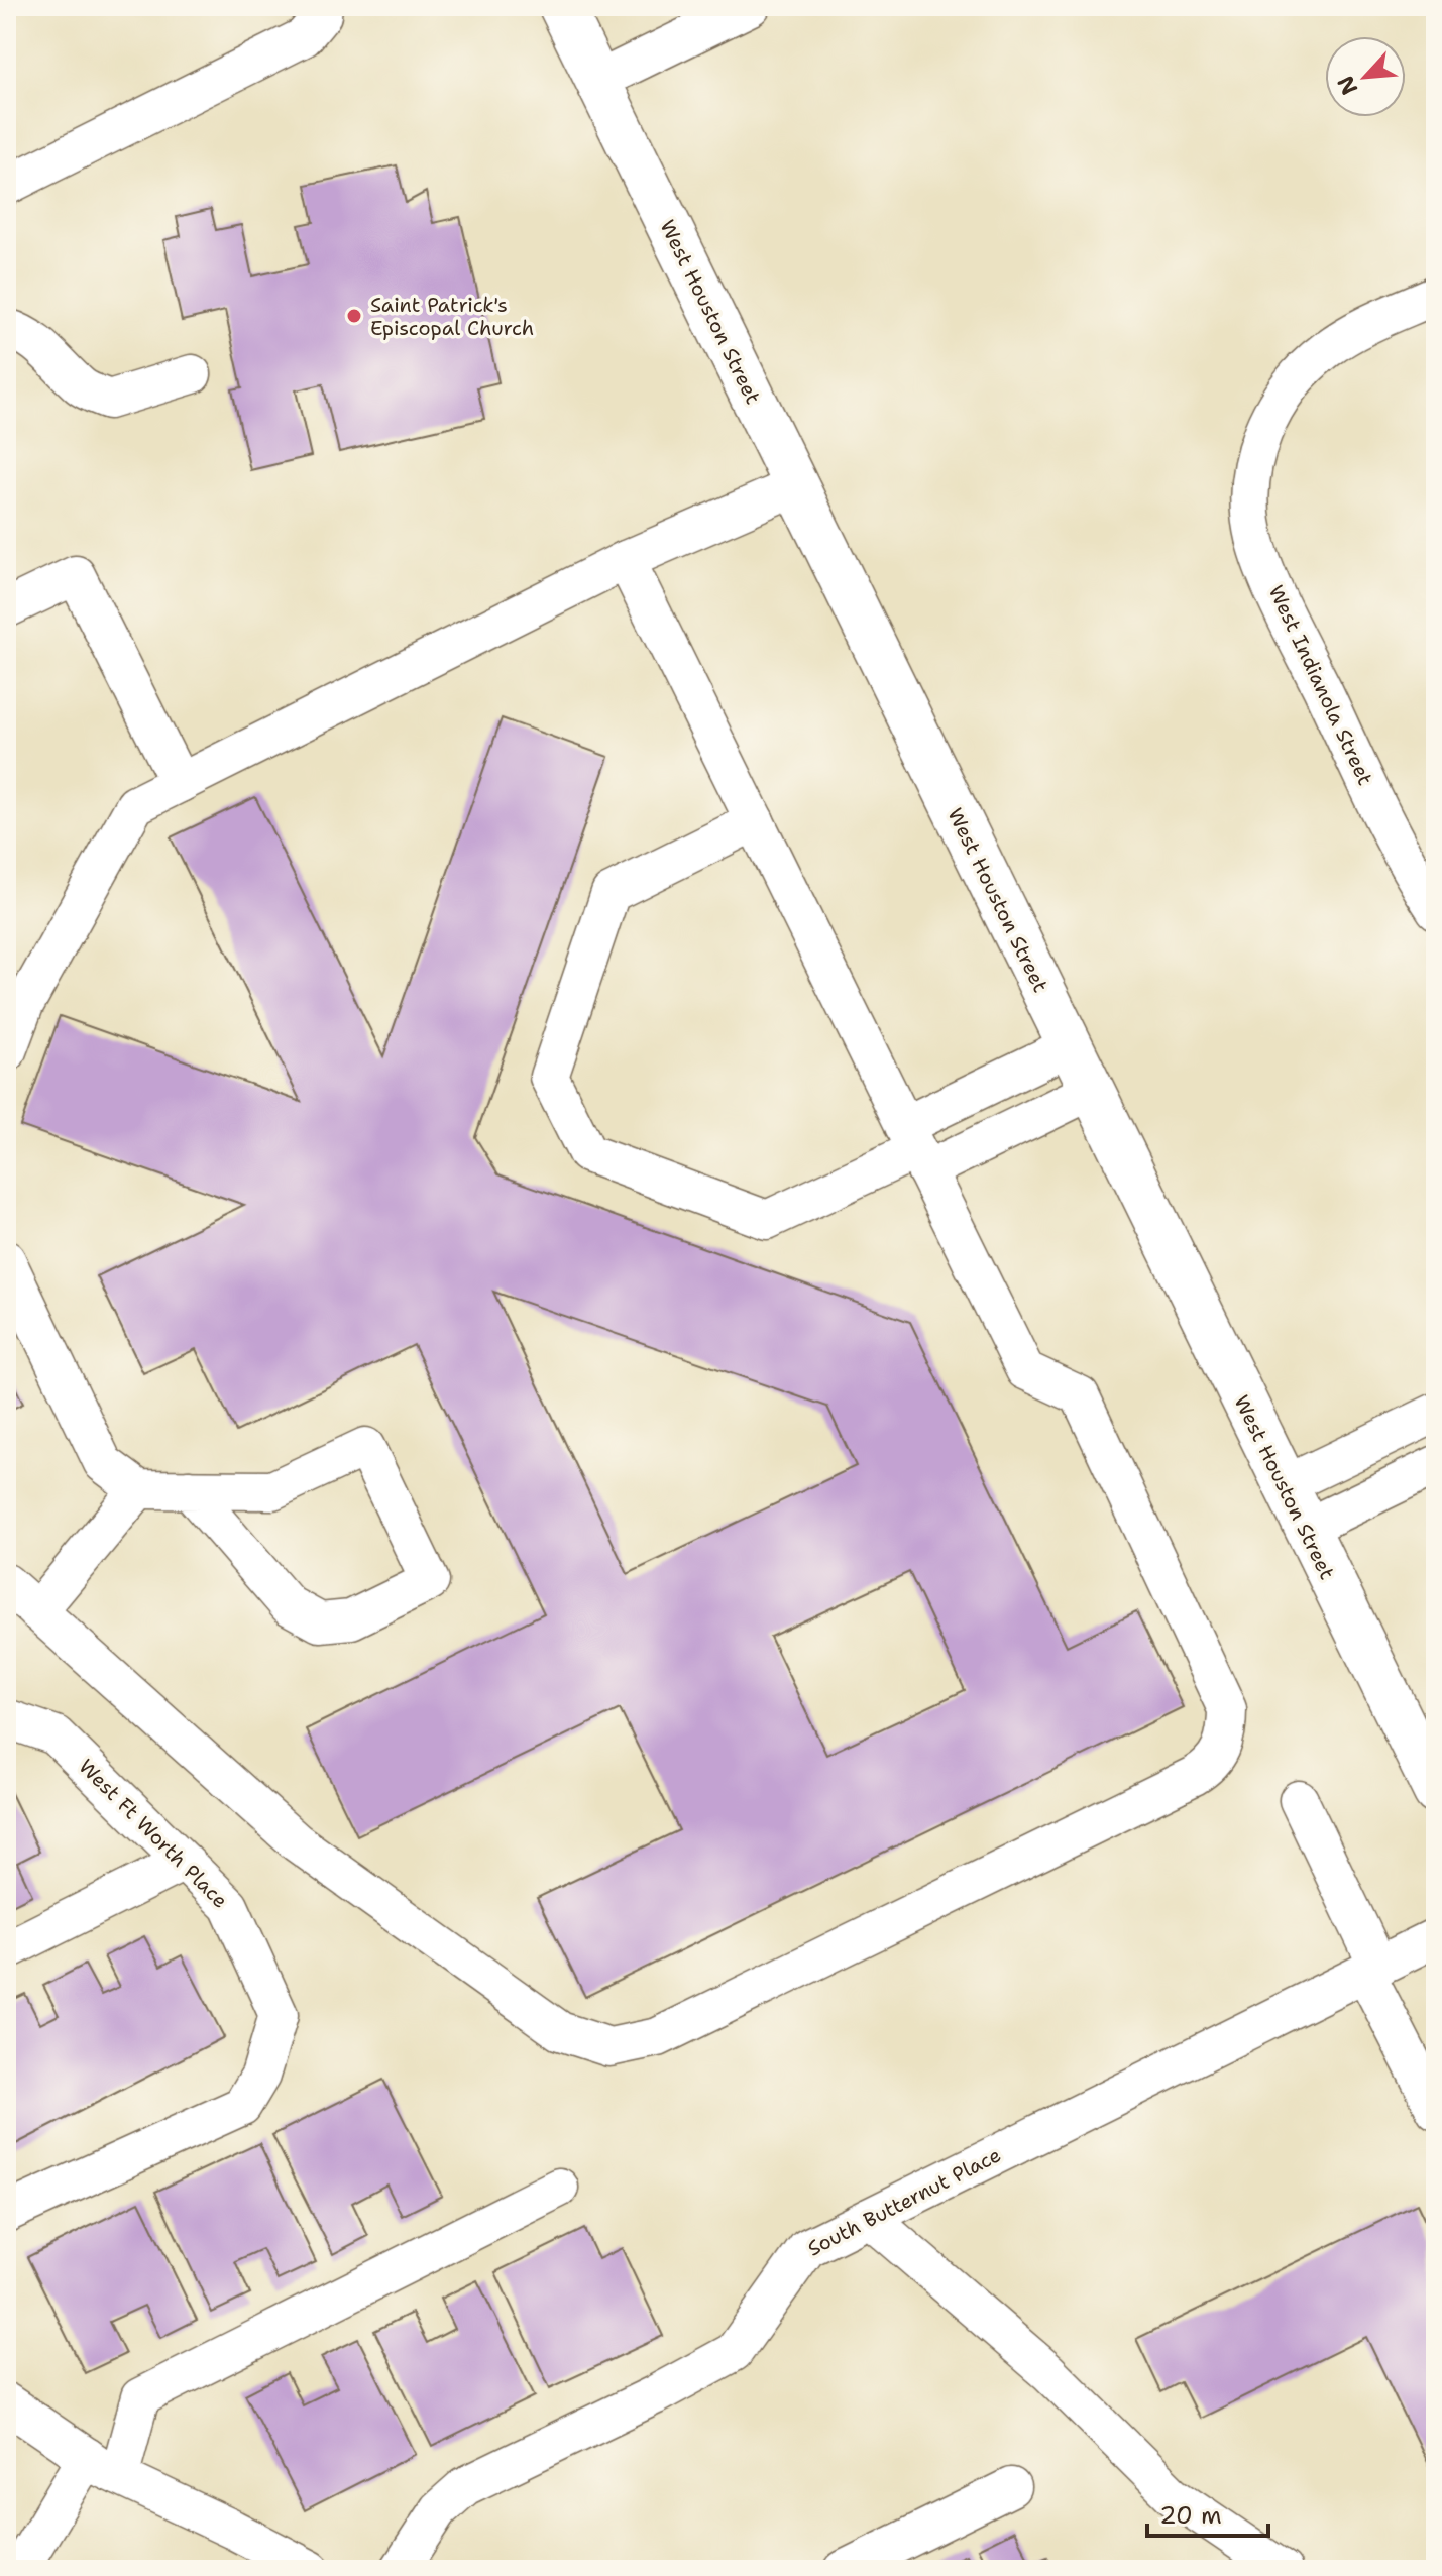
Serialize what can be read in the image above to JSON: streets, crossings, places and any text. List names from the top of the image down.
{
  "streets": {
    "main road": ["West Houston Street"],
    "street": ["West Indianola Street", "West Ft Worth Place", "South Butternut Place"]
  },
  "places": ["Saint Patrick's Episcopal Church"],
  "scale_bar": "20 m",
  "north": "bottom left"
}
